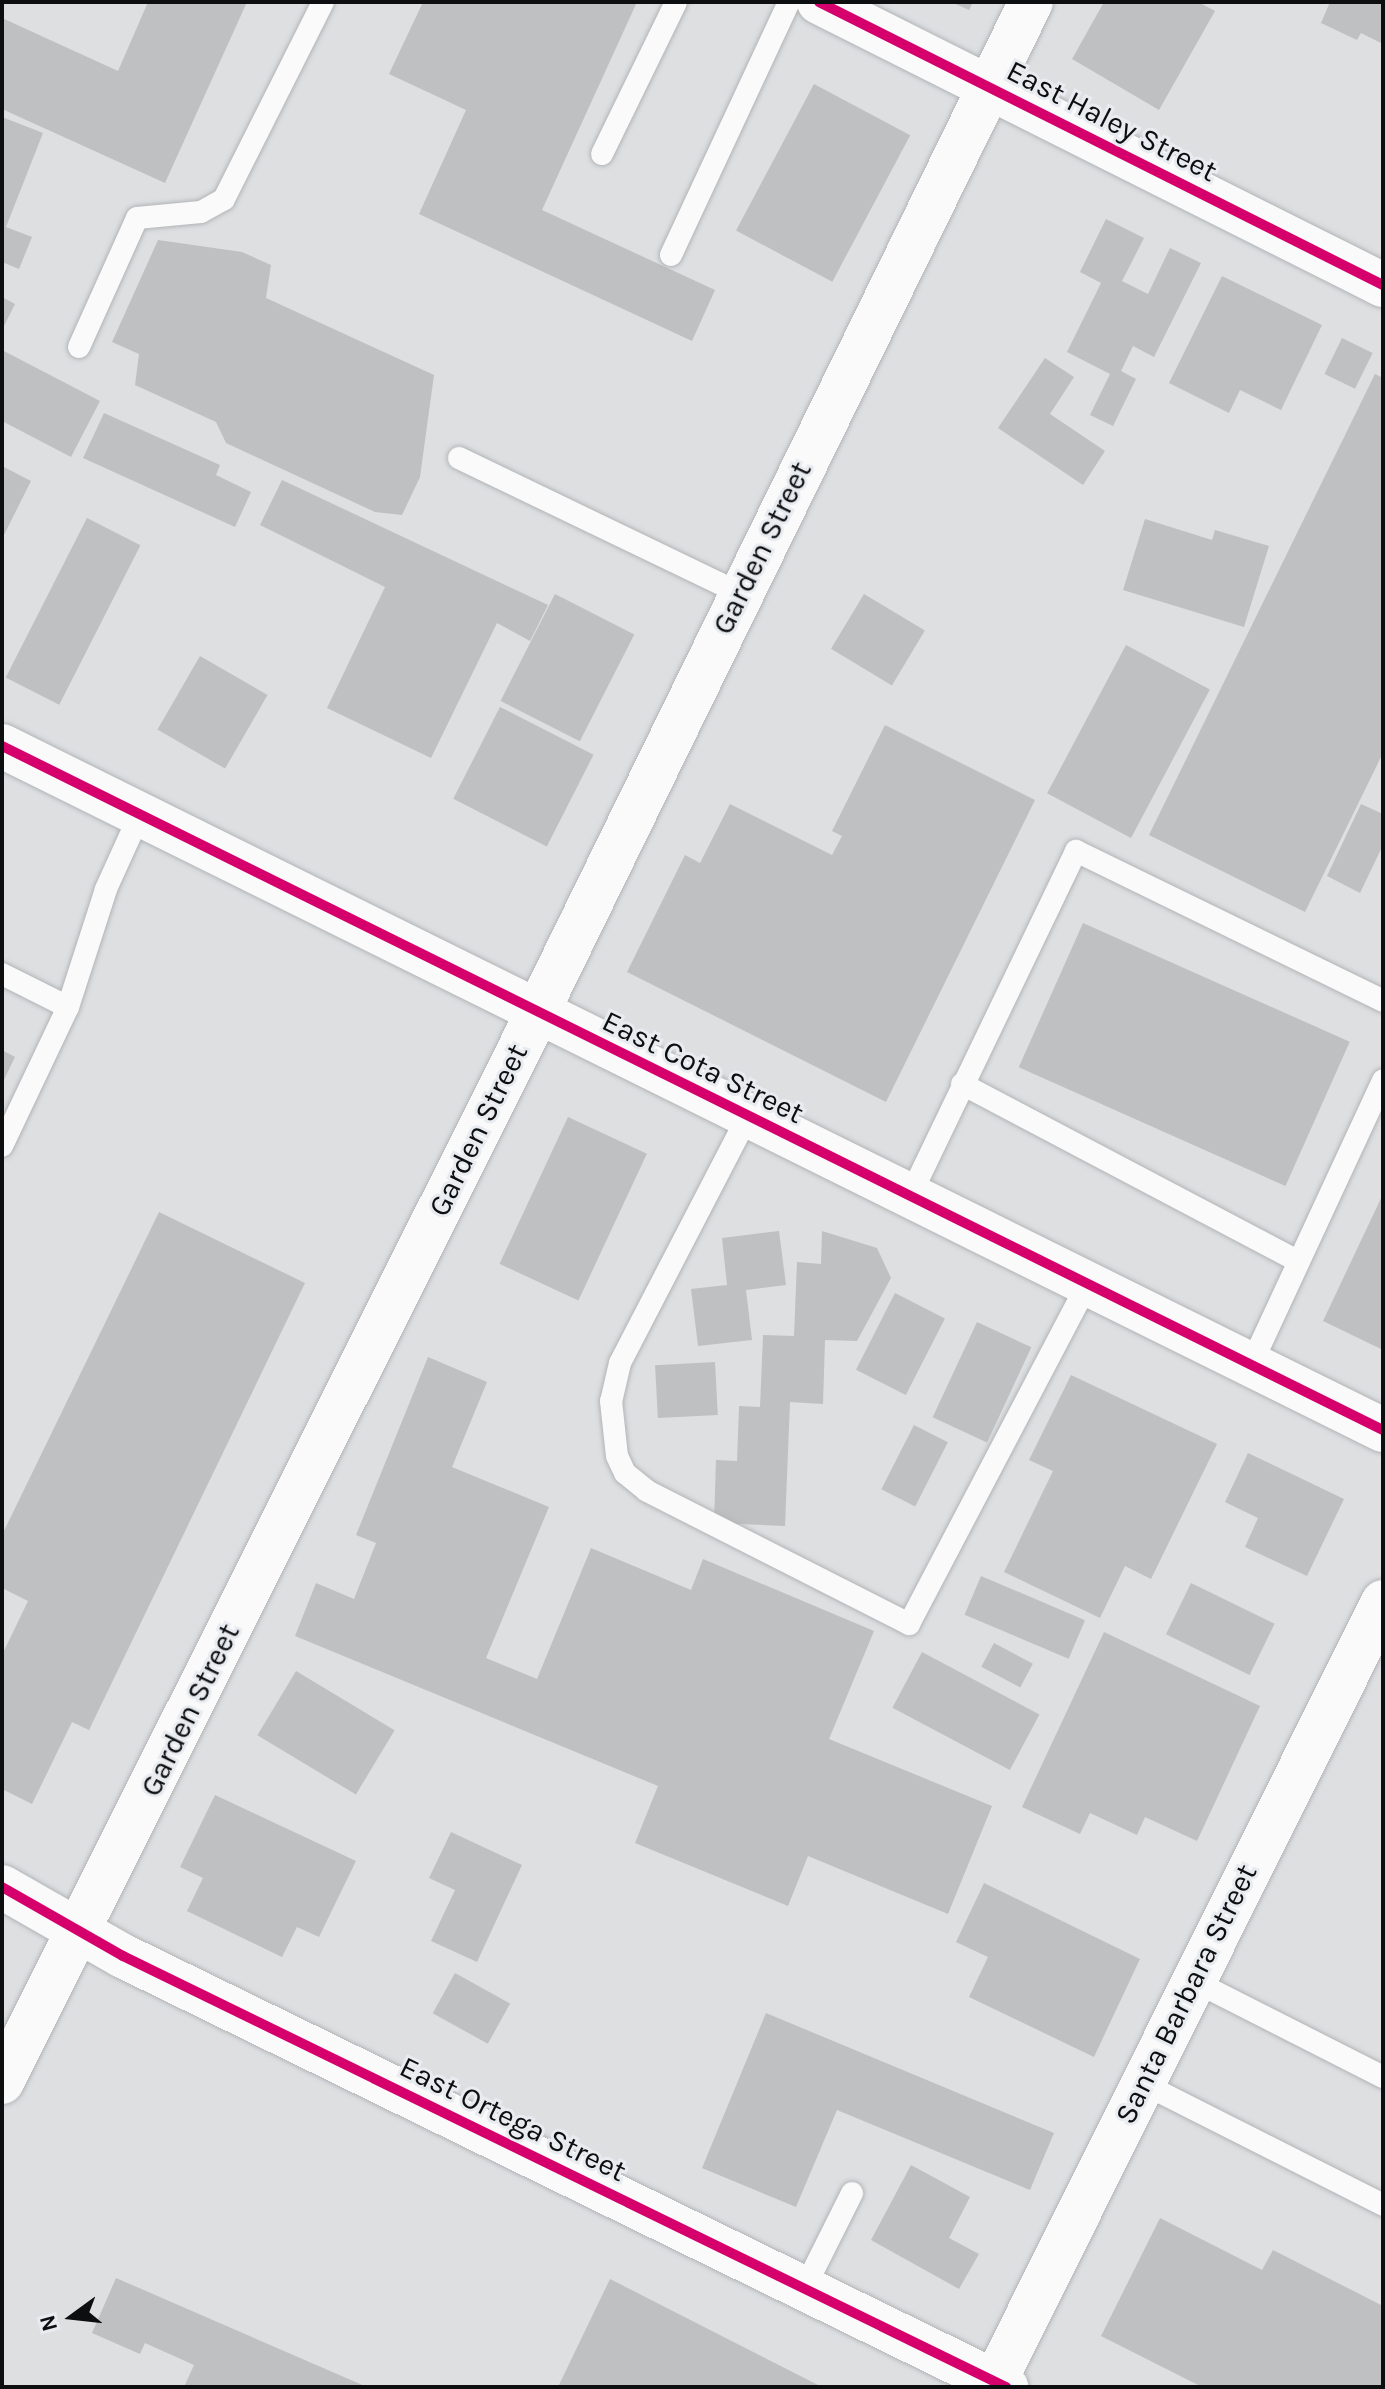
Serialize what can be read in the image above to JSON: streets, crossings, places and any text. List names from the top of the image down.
{
  "streets": {
    "street": [
      "East Haley Street",
      "Garden Street",
      "East Cota Street",
      "Santa Barbara Street",
      "East Ortega Street"
    ]
  },
  "crossings": [
    ["East Haley Street", "Garden Street"],
    ["Garden Street", "East Cota Street"],
    ["Garden Street", "East Ortega Street"],
    ["Santa Barbara Street", "East Ortega Street"]
  ],
  "north": "left"
}
